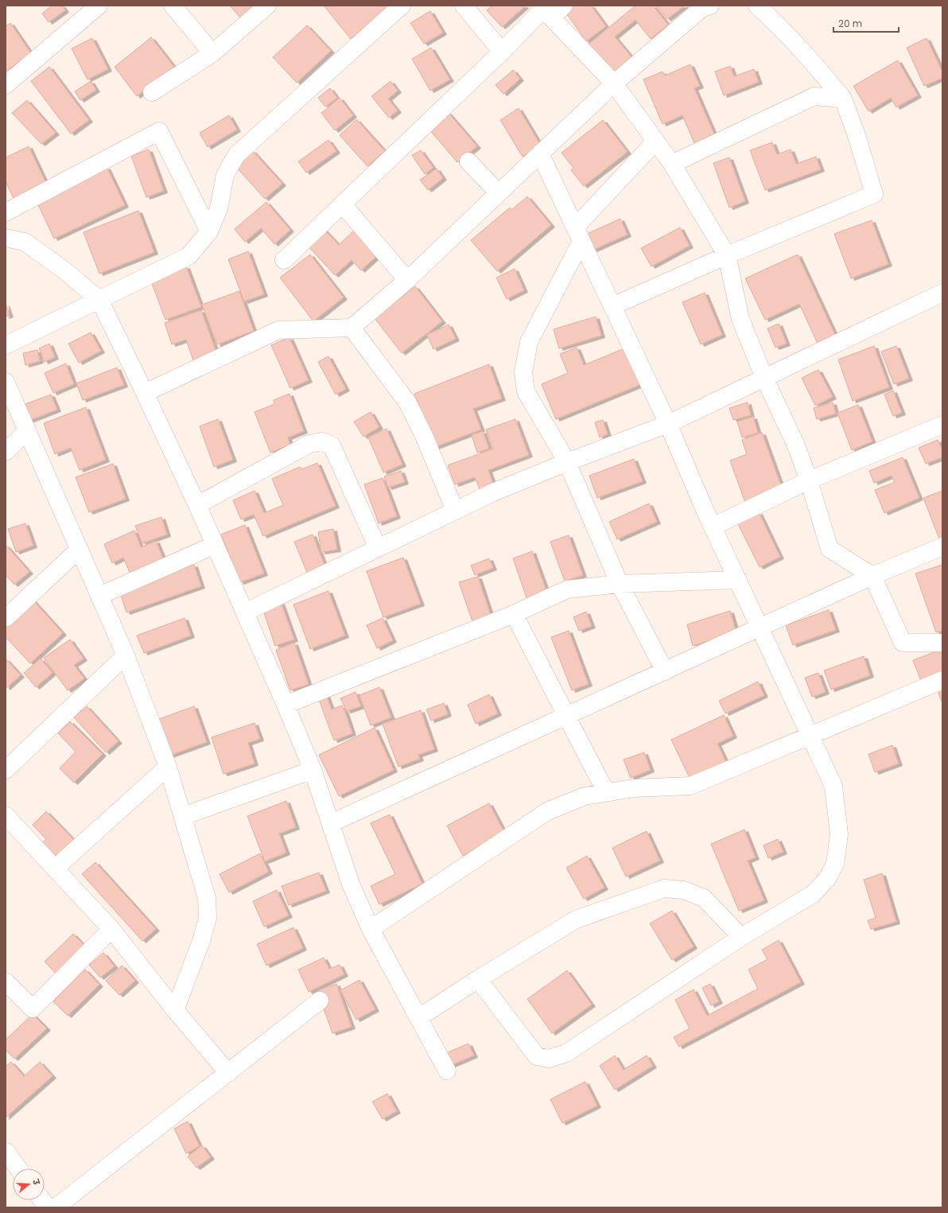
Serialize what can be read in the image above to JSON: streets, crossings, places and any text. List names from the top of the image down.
{
  "scale_bar": "20 m",
  "north": "right"
}
